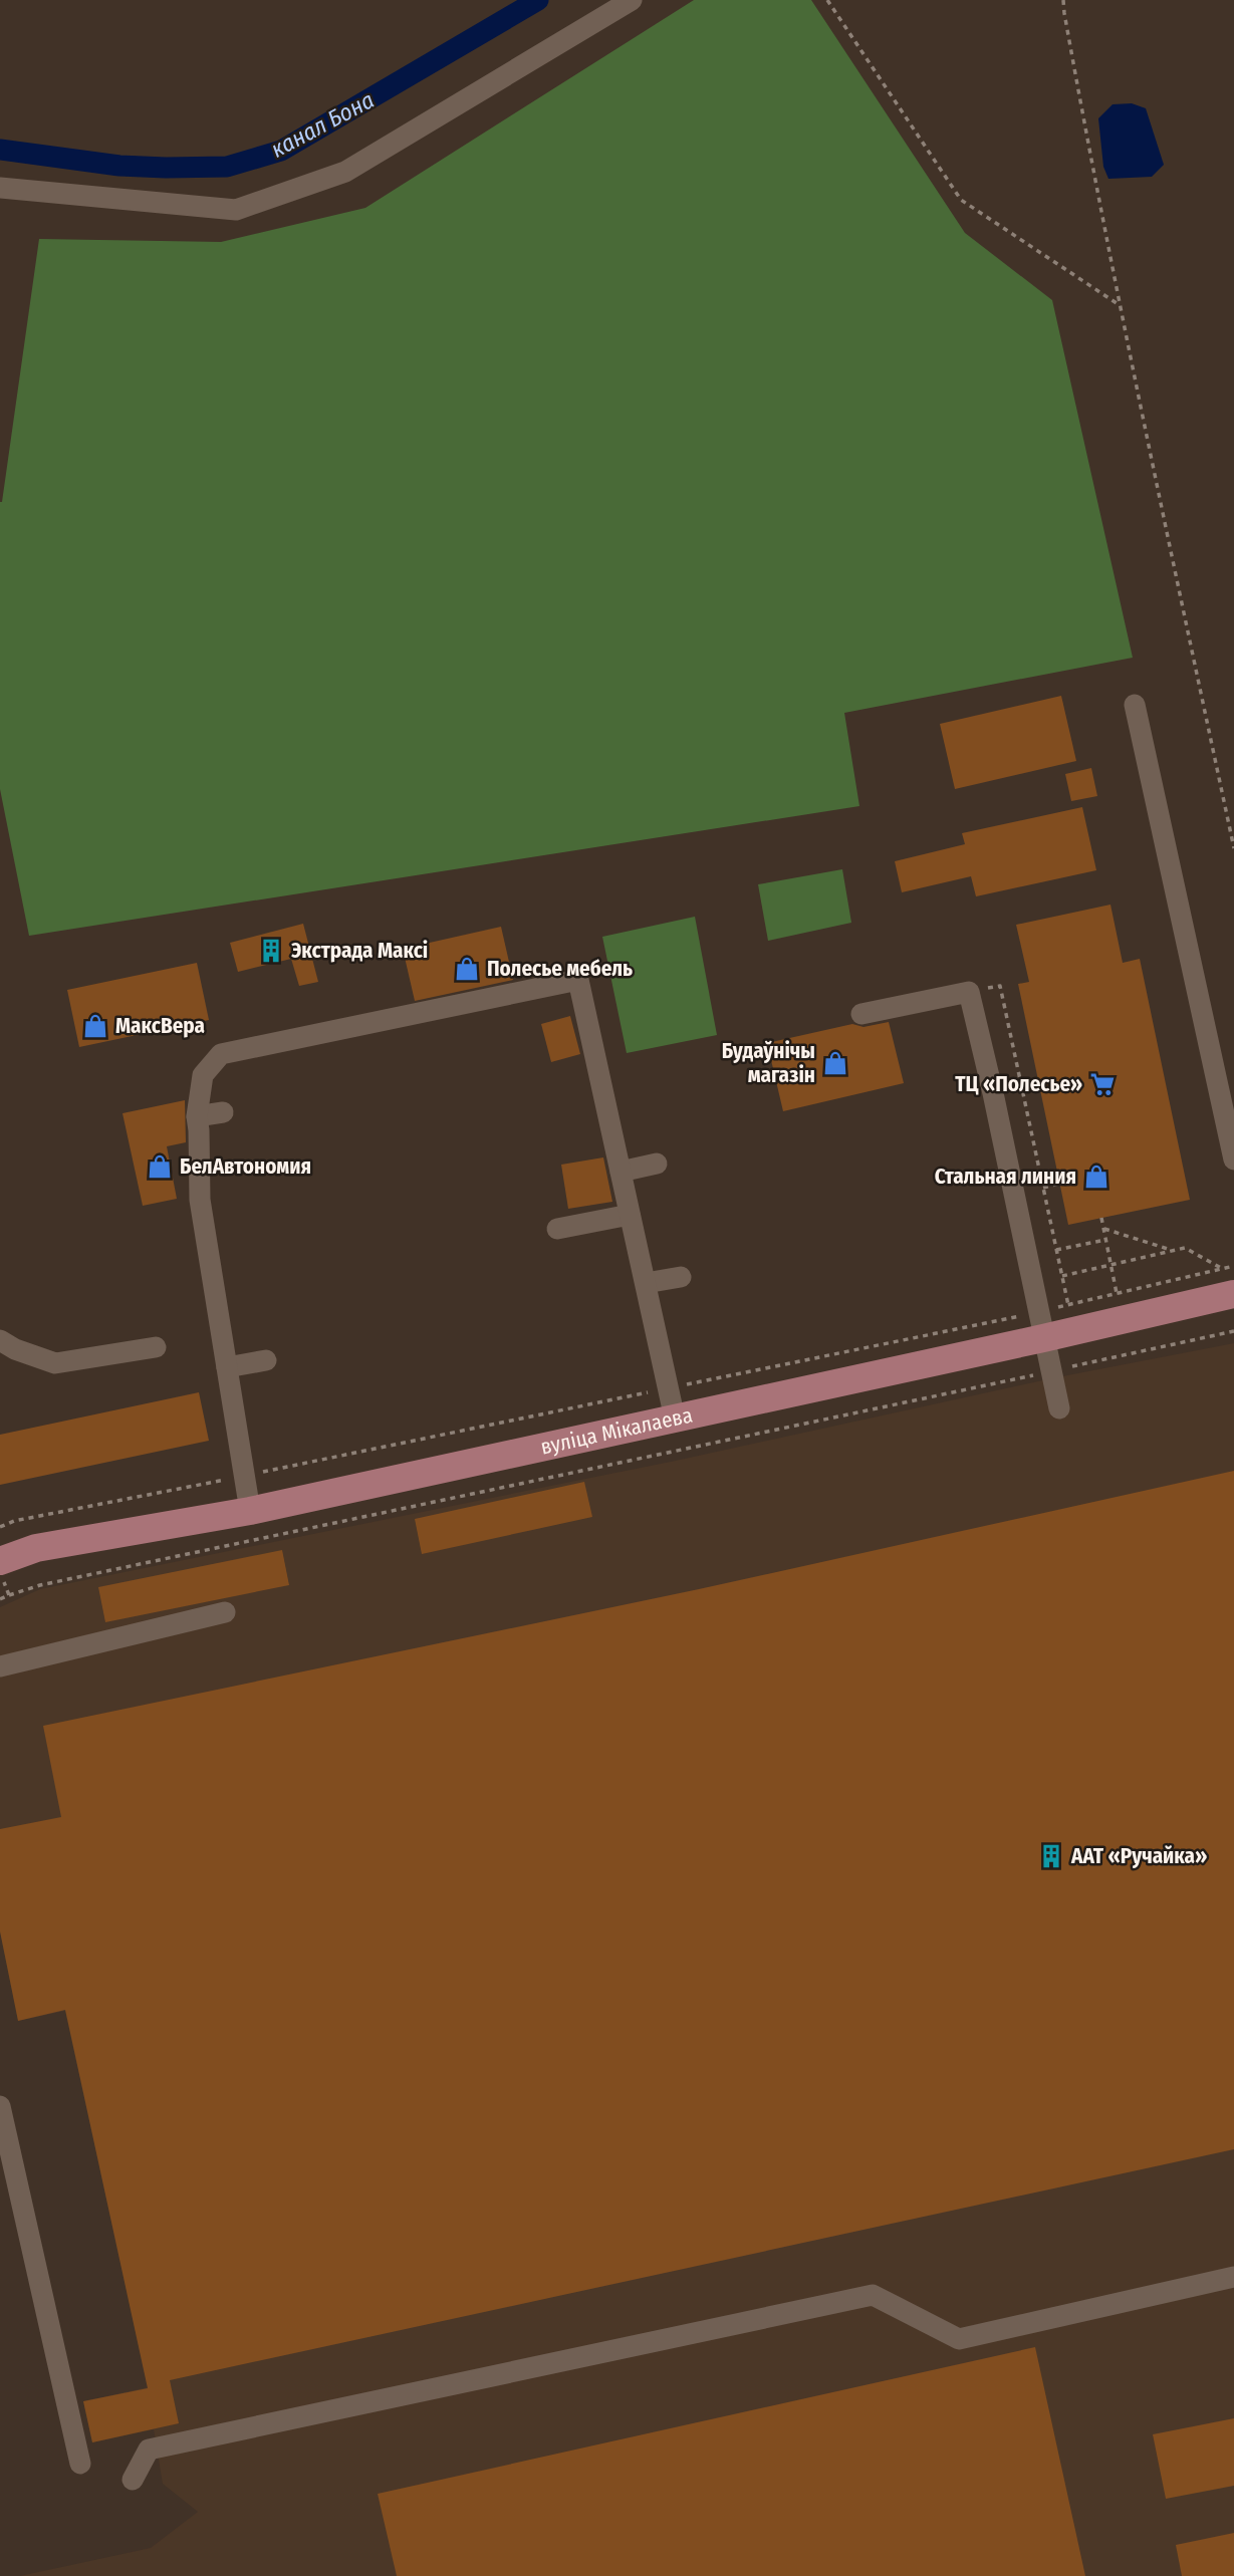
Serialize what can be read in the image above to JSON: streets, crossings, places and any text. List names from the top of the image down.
{
  "streets": {
    "main road": ["вуліца Мікалаева"]
  },
  "water": ["канал Бона"],
  "places": {
    "building": ["Экстрада Максі", "ААТ «Ручайка»"],
    "shop": [
      "Полесье мебель",
      "МаксBepa",
      "Будаўнічы магазін",
      "БелАвтономия",
      "Стальная линия"
    ],
    "supermarket": ["ТЦ «Полесье»"]
  }
}
